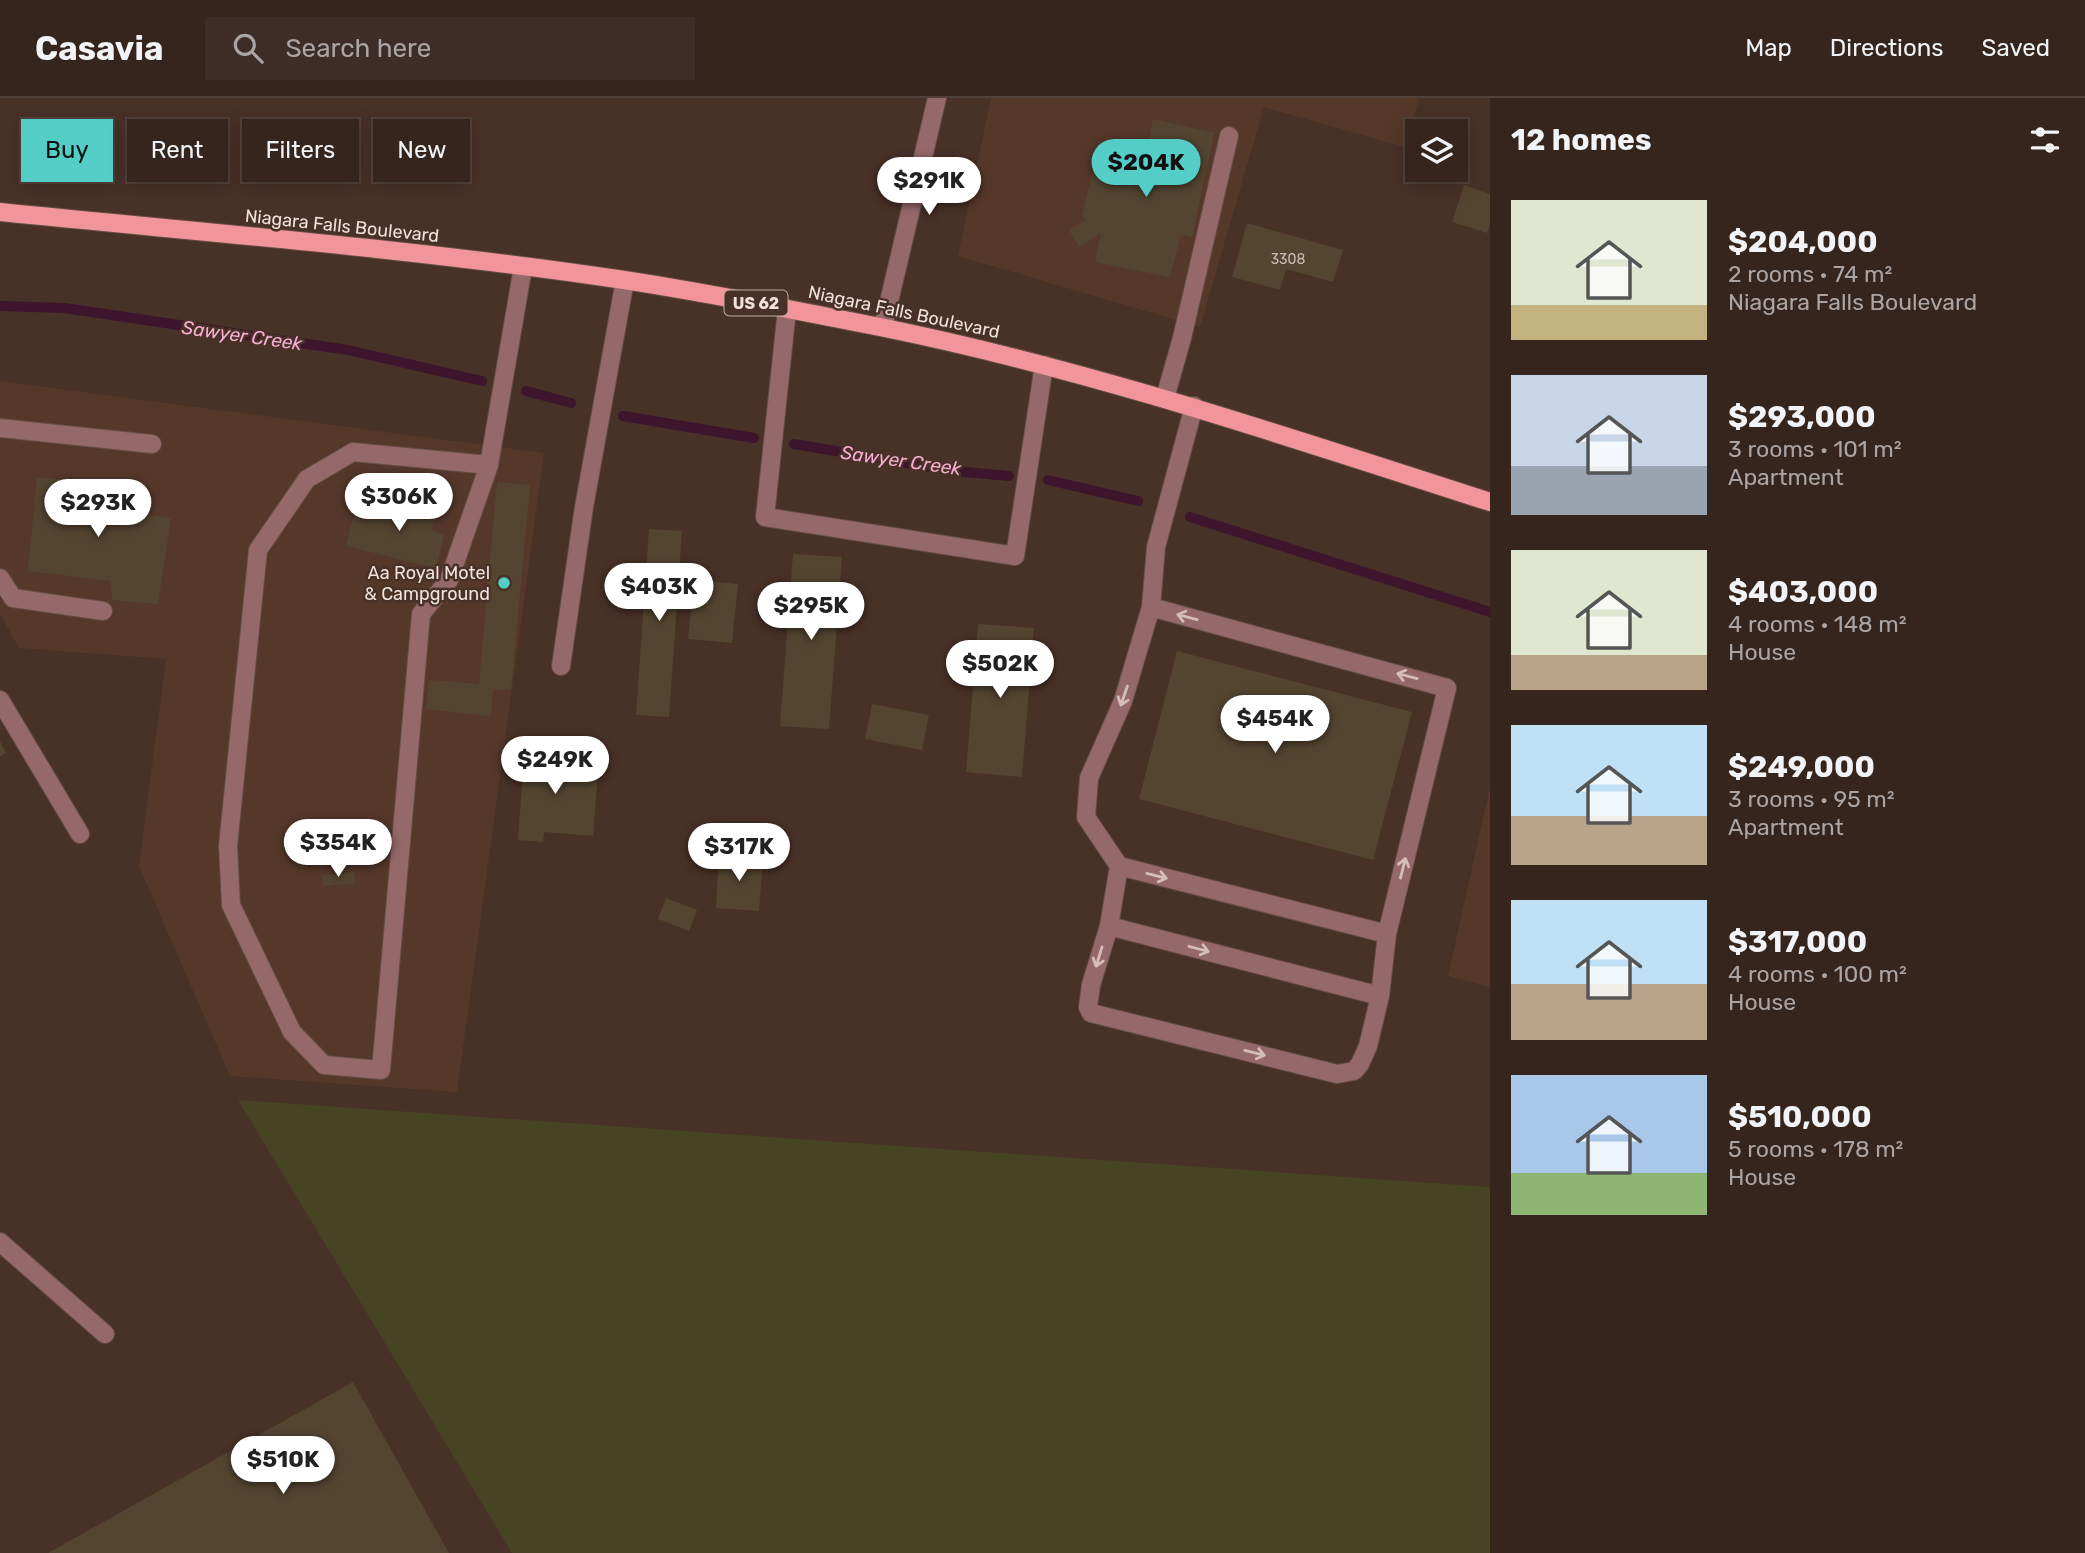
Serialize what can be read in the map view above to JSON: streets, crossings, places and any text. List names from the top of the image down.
{
  "streets": {
    "main road": ["Niagara Falls Boulevard", "US 62"]
  },
  "water": ["Sawyer Creek"],
  "places": ["Aa Royal Motel & Campground"],
  "house_numbers": ["3308"],
  "page": {
    "header": "Casavia",
    "search": "Search here",
    "nav": ["Map", "Directions", "Saved"],
    "heading": "12 homes",
    "chip": [
      "Buy",
      "Rent",
      "Filters",
      "New"
    ],
    "price": [
      "$204K",
      "$291K",
      "$306K",
      "$293K",
      "$403K",
      "$295K",
      "$502K",
      "$454K",
      "$249K",
      "$354K",
      "$317K",
      "$510K"
    ],
    "list": [
      {
        "name": "$204,000",
        "note": "2 rooms · 74 m² · Niagara Falls Boulevard"
      },
      {
        "name": "$293,000",
        "note": "3 rooms · 101 m² · Apartment"
      },
      {
        "name": "$403,000",
        "note": "4 rooms · 148 m² · House"
      },
      {
        "name": "$249,000",
        "note": "3 rooms · 95 m² · Apartment"
      },
      {
        "name": "$317,000",
        "note": "4 rooms · 100 m² · House"
      },
      {
        "name": "$510,000",
        "note": "5 rooms · 178 m² · House"
      }
    ]
  }
}
